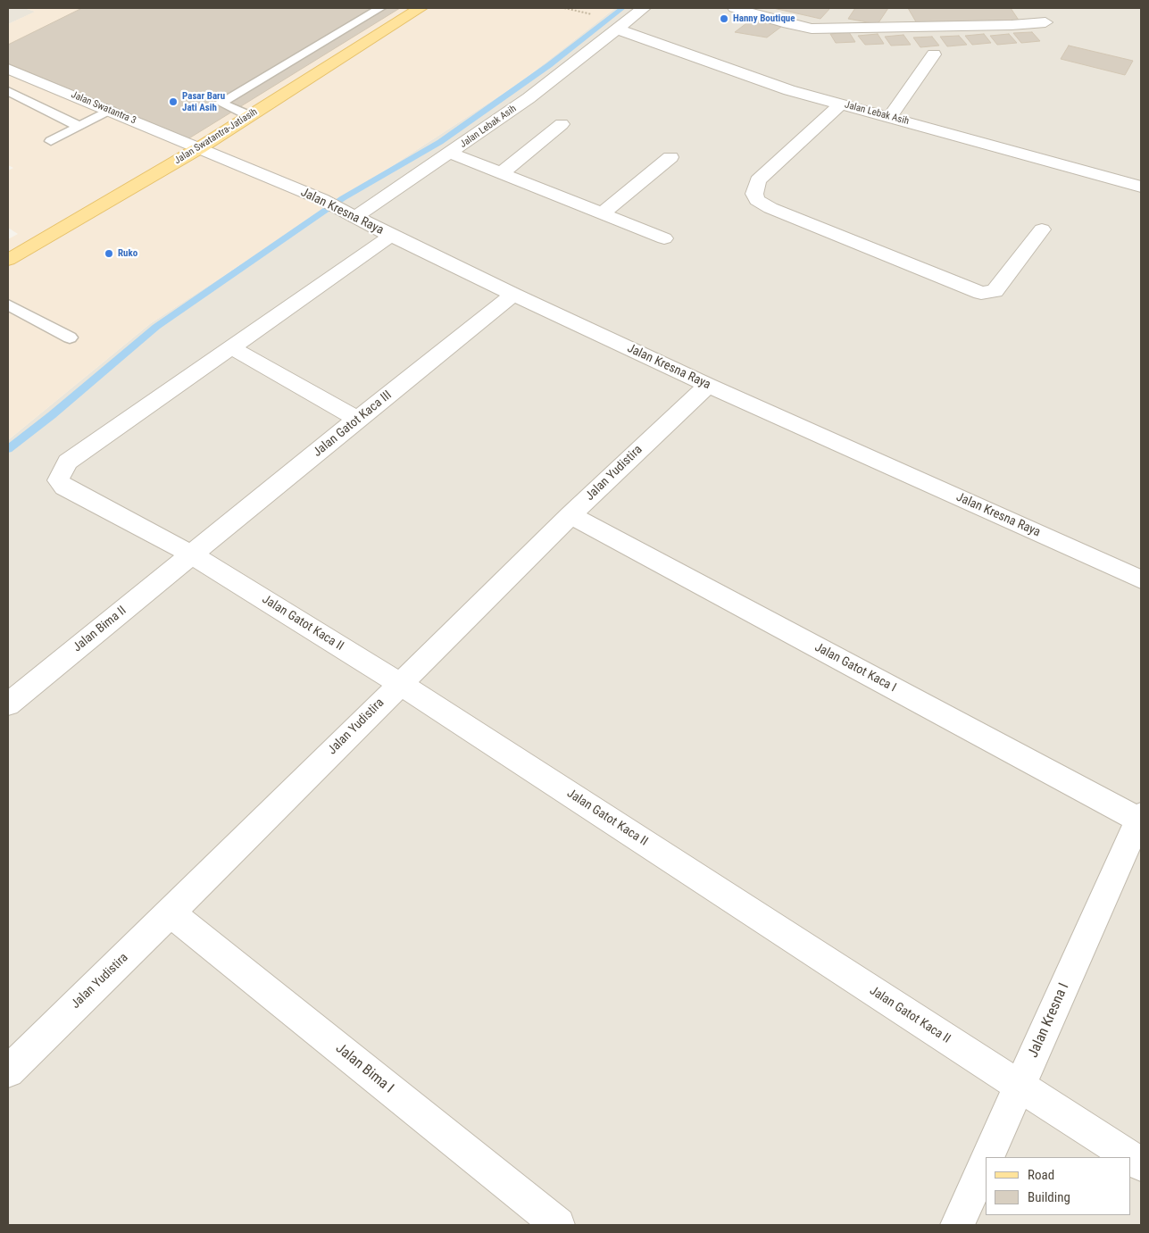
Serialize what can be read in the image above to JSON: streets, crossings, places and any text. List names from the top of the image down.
{
  "streets": {
    "main road": ["Jalan Swatantra-Jatiasih"],
    "street": [
      "Jalan Swatantra 3",
      "Jalan Lebak Asih",
      "Jalan Kresna Raya",
      "Jalan Gatot Kaca III",
      "Jalan Yudistira",
      "Jalan Gatot Kaca II",
      "Jalan Bima II",
      "Jalan Gatot Kaca I",
      "Jalan Kresna I",
      "Jalan Bima I"
    ]
  },
  "crossings": [
    ["Jalan Swatantra 3", "Jalan Swatantra-Jatiasih"],
    ["Jalan Swatantra 3", "Jalan Kresna Raya"],
    ["Jalan Lebak Asih", "Jalan Kresna Raya"],
    ["Jalan Swatantra-Jatiasih", "Jalan Kresna Raya"],
    ["Jalan Kresna Raya", "Jalan Gatot Kaca III"],
    ["Jalan Kresna Raya", "Jalan Yudistira"],
    ["Jalan Gatot Kaca III", "Jalan Gatot Kaca II"],
    ["Jalan Gatot Kaca III", "Jalan Bima II"],
    ["Jalan Yudistira", "Jalan Gatot Kaca II"],
    ["Jalan Yudistira", "Jalan Gatot Kaca I"],
    ["Jalan Yudistira", "Jalan Bima I"],
    ["Jalan Gatot Kaca II", "Jalan Bima II"],
    ["Jalan Gatot Kaca II", "Jalan Kresna I"],
    ["Jalan Gatot Kaca I", "Jalan Kresna I"]
  ],
  "places": ["Hanny Boutique", "Pasar Baru Jati Asih", "Ruko"],
  "legend": ["Road", "Building"]
}
